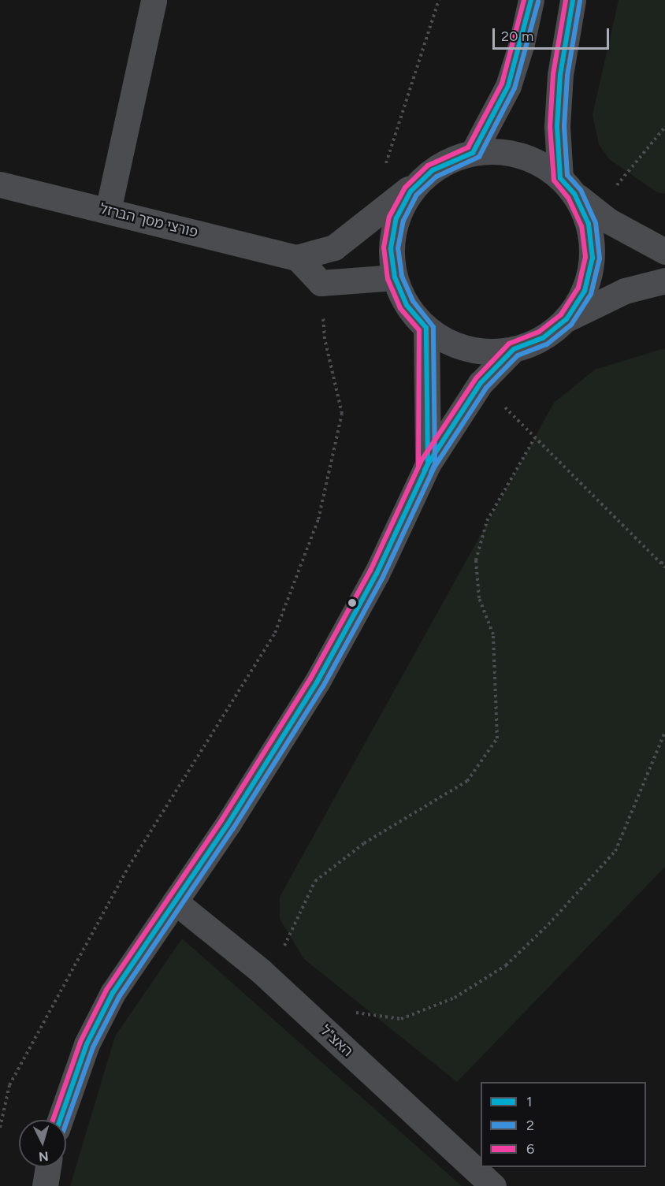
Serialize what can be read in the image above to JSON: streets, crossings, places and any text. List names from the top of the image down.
{
  "streets": {
    "street": ["פורצי מסך הברזל", "האצ\"ל"]
  },
  "lines": ["transit line 1", "transit line 6", "transit line 2"],
  "legend": ["1", "2", "6"],
  "scale_bar": "20 m",
  "north": "bottom"
}
